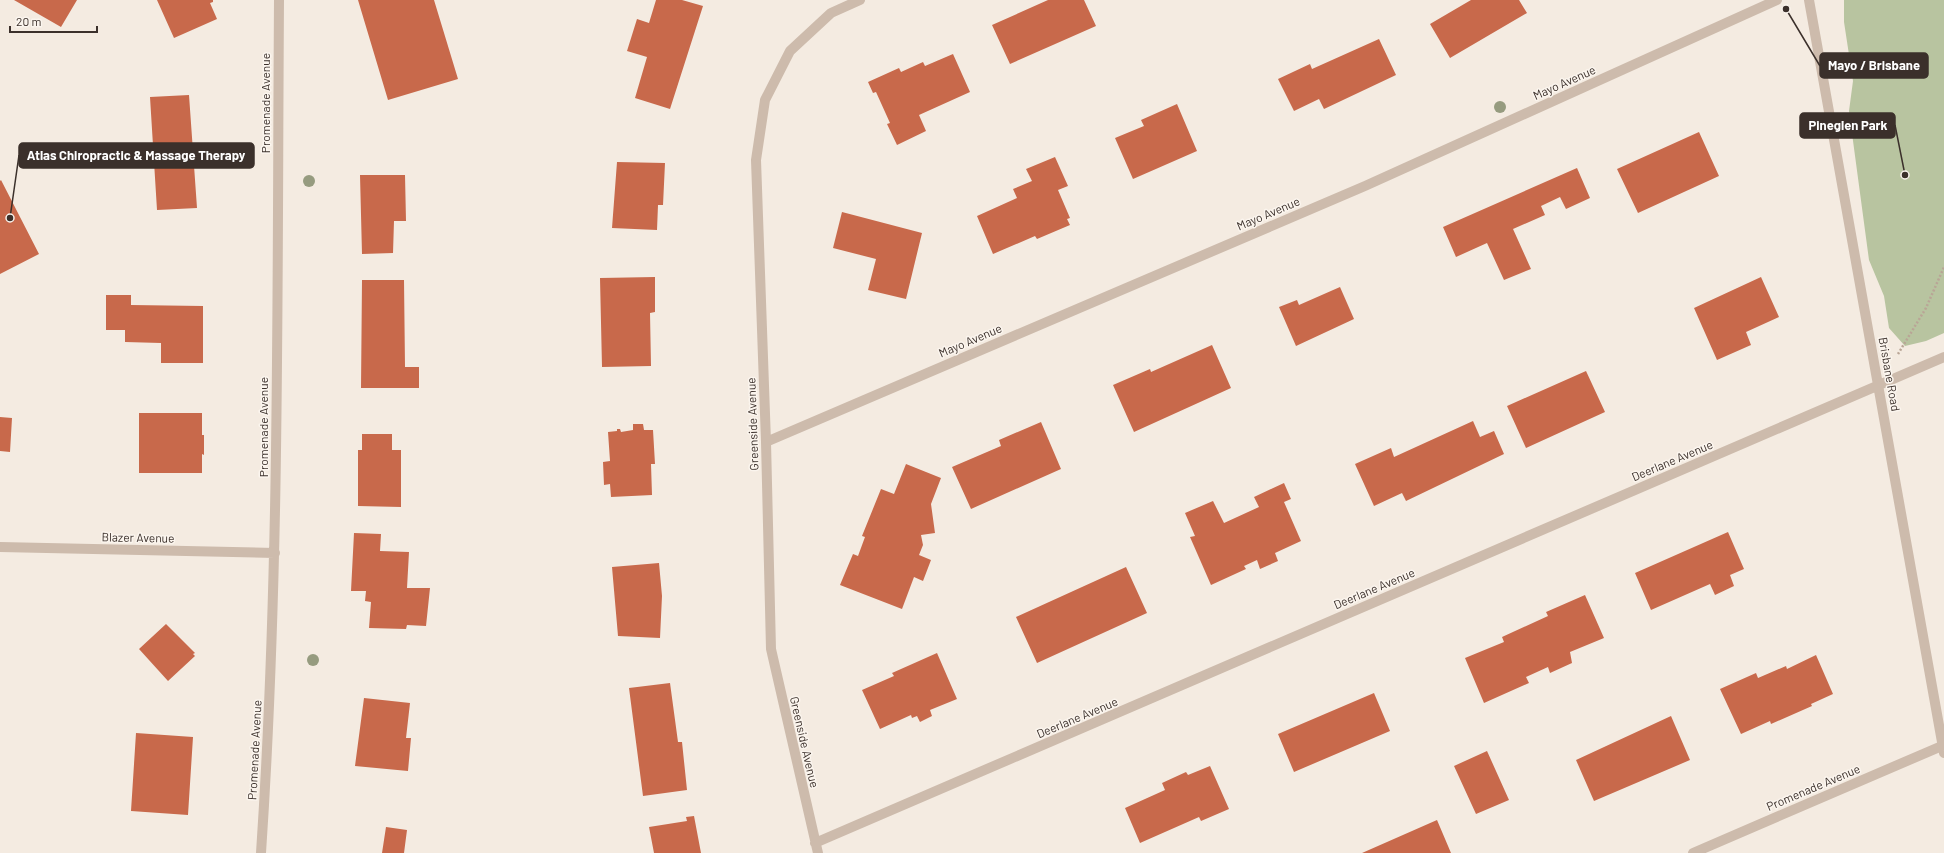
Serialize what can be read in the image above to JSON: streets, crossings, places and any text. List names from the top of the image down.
{
  "streets": {
    "street": [
      "Mayo Avenue",
      "Promenade Avenue",
      "Brisbane Road",
      "Greenside Avenue",
      "Deerlane Avenue",
      "Blazer Avenue"
    ]
  },
  "crossings": [
    ["Mayo Avenue", "Greenside Avenue"],
    ["Promenade Avenue", "Brisbane Road"],
    ["Promenade Avenue", "Blazer Avenue"],
    ["Brisbane Road", "Deerlane Avenue"],
    ["Greenside Avenue", "Deerlane Avenue"]
  ],
  "places": ["Mayo / Brisbane", "Pineglen Park", "Atlas Chiropractic & Massage Therapy"],
  "scale_bar": "20 m"
}
